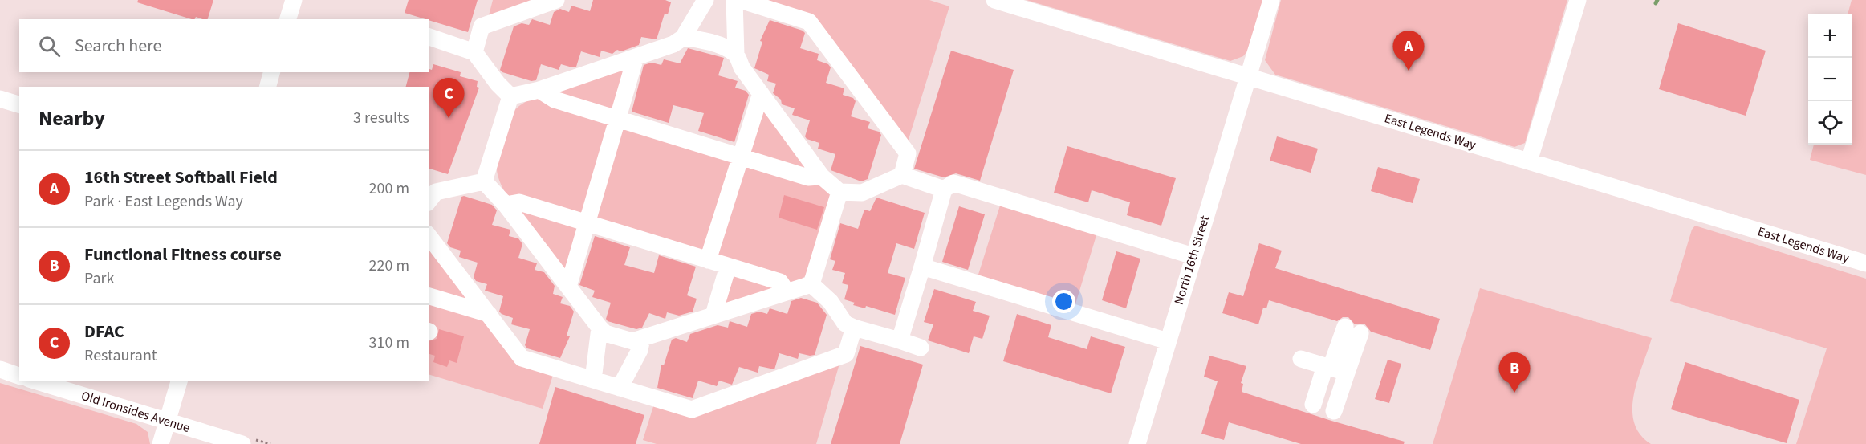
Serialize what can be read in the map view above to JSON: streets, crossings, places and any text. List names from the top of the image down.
{
  "streets": {
    "street": ["East Legends Way", "North 16th Street", "Old Ironsides Avenue"]
  },
  "crossings": [
    ["East Legends Way", "North 16th Street"]
  ],
  "page": {
    "map_buttons": ["+", "−"],
    "search": "Search here",
    "pins": ["A", "C", "B"],
    "heading": ["Nearby", "3 results"],
    "list": [
      {
        "mark": "A",
        "name": "16th Street Softball Field",
        "note": "Park · East Legends Way",
        "value": "200 m"
      },
      {
        "mark": "B",
        "name": "Functional Fitness course",
        "note": "Park",
        "value": "220 m"
      },
      {
        "mark": "C",
        "name": "DFAC",
        "note": "Restaurant",
        "value": "310 m"
      }
    ]
  }
}
